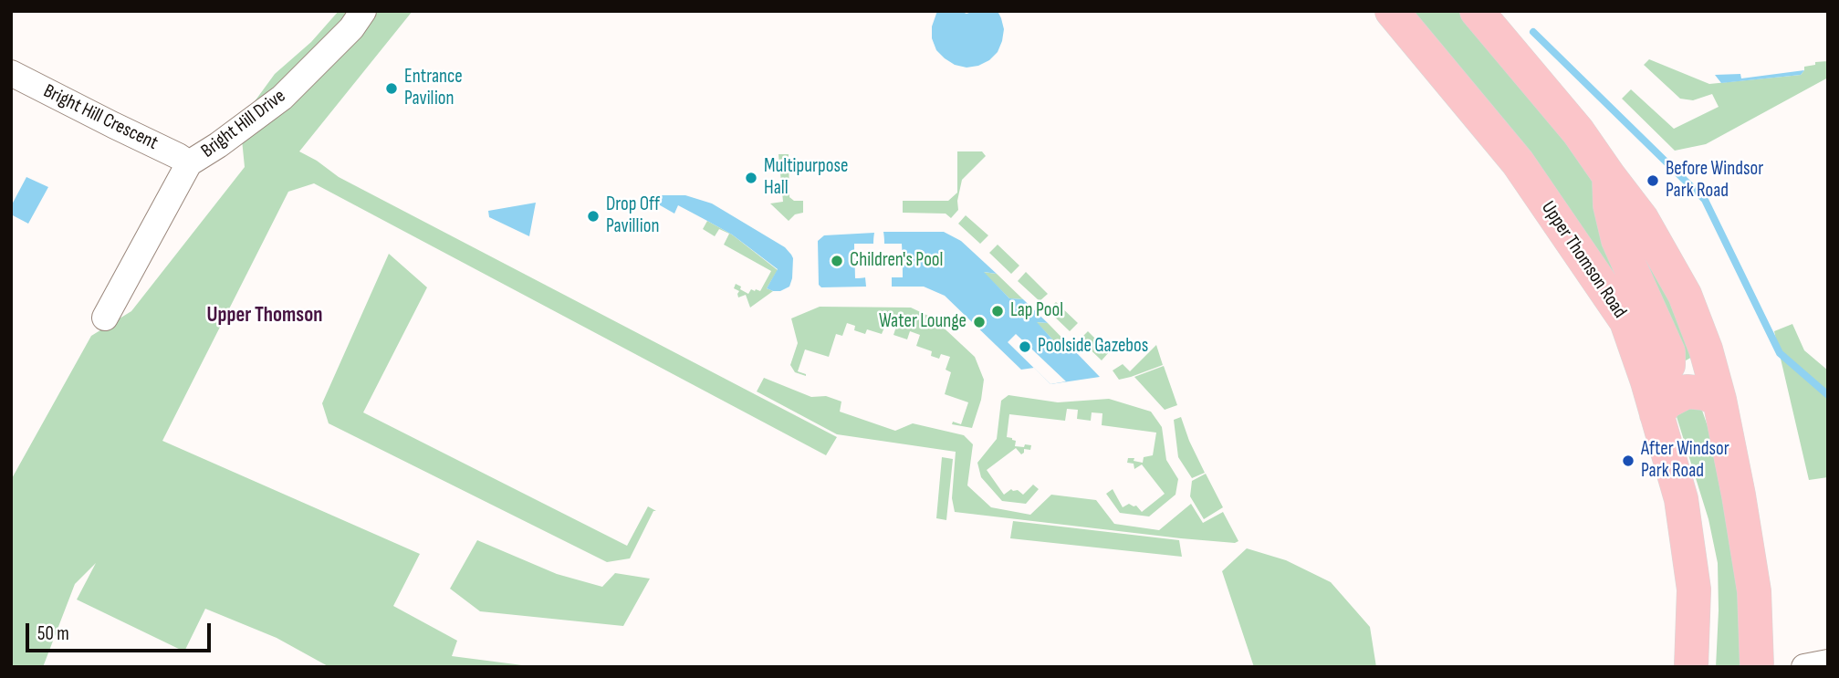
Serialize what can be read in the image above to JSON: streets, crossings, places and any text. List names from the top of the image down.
{
  "streets": {
    "main road": ["Upper Thomson Road"],
    "street": ["Bright Hill Crescent", "Bright Hill Drive"]
  },
  "crossings": [
    ["Bright Hill Crescent", "Bright Hill Drive"]
  ],
  "districts": ["Upper Thomson"],
  "places": [
    "Entrance Pavilion",
    "Multipurpose Hall",
    "Before Windsor Park Road",
    "Drop Off Pavillion",
    "Children's Pool",
    "Lap Pool",
    "Water Lounge",
    "Poolside Gazebos",
    "After Windsor Park Road"
  ],
  "scale_bar": "50 m"
}
